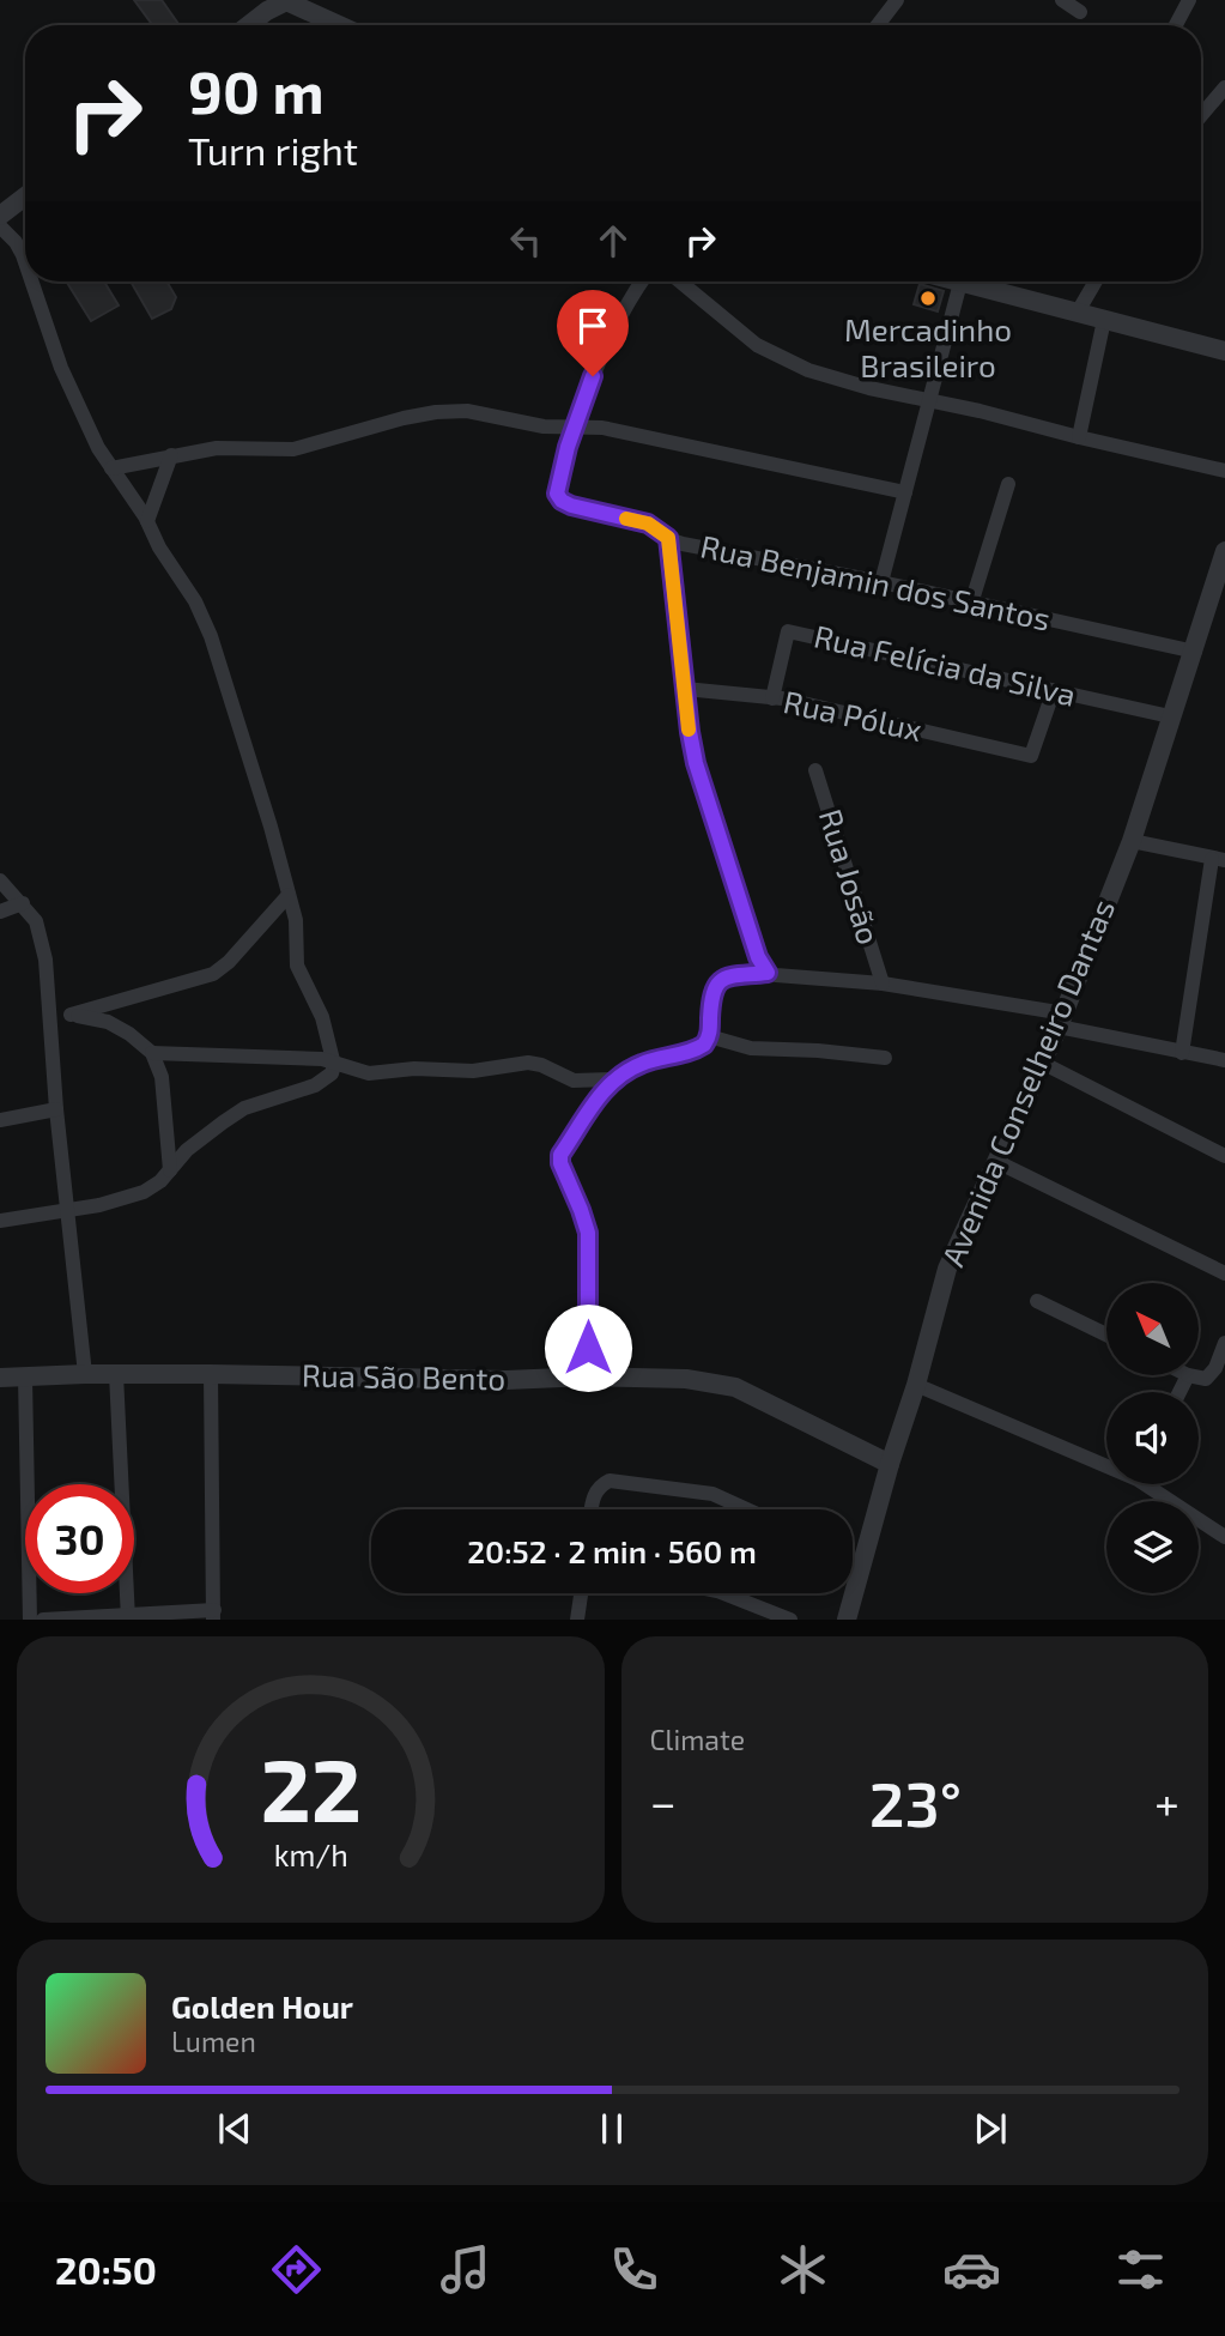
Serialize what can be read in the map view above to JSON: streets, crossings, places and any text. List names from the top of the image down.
{
  "streets": {
    "street": [
      "Rua Benjamin dos Santos",
      "Rua Felícia da Silva",
      "Rua Pólux",
      "Rua Josão",
      "Avenida Conselheiro Dantas",
      "Rua São Bento"
    ]
  },
  "crossings": [
    ["Rua Benjamin dos Santos", "Avenida Conselheiro Dantas"],
    ["Rua Felícia da Silva", "Rua Pólux"],
    ["Rua Felícia da Silva", "Avenida Conselheiro Dantas"],
    ["Avenida Conselheiro Dantas", "Rua São Bento"]
  ],
  "places": ["Mercadinho Brasileiro"],
  "north": "top left",
  "page": {
    "turn": ["90 m", "Turn right"],
    "limit": "30",
    "trip": "20:52 · 2 min · 560 m",
    "tile": "Climate",
    "heat": ["−", "23°", "+"],
    "song": ["Golden Hour", "Lumen"],
    "tabs": "20:50",
    "gauge": ["22", "km/h"]
  }
}
